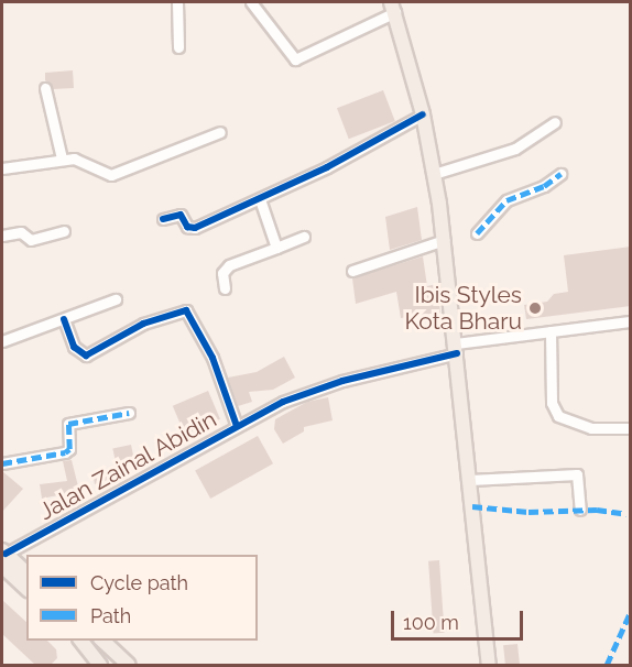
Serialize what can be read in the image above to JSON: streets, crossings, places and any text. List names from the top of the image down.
{
  "streets": {
    "street": ["Jalan Zainal Abidin"]
  },
  "places": ["Ibis Styles Kota Bharu"],
  "legend": ["Cycle path", "Path"],
  "scale_bar": "100 m"
}
